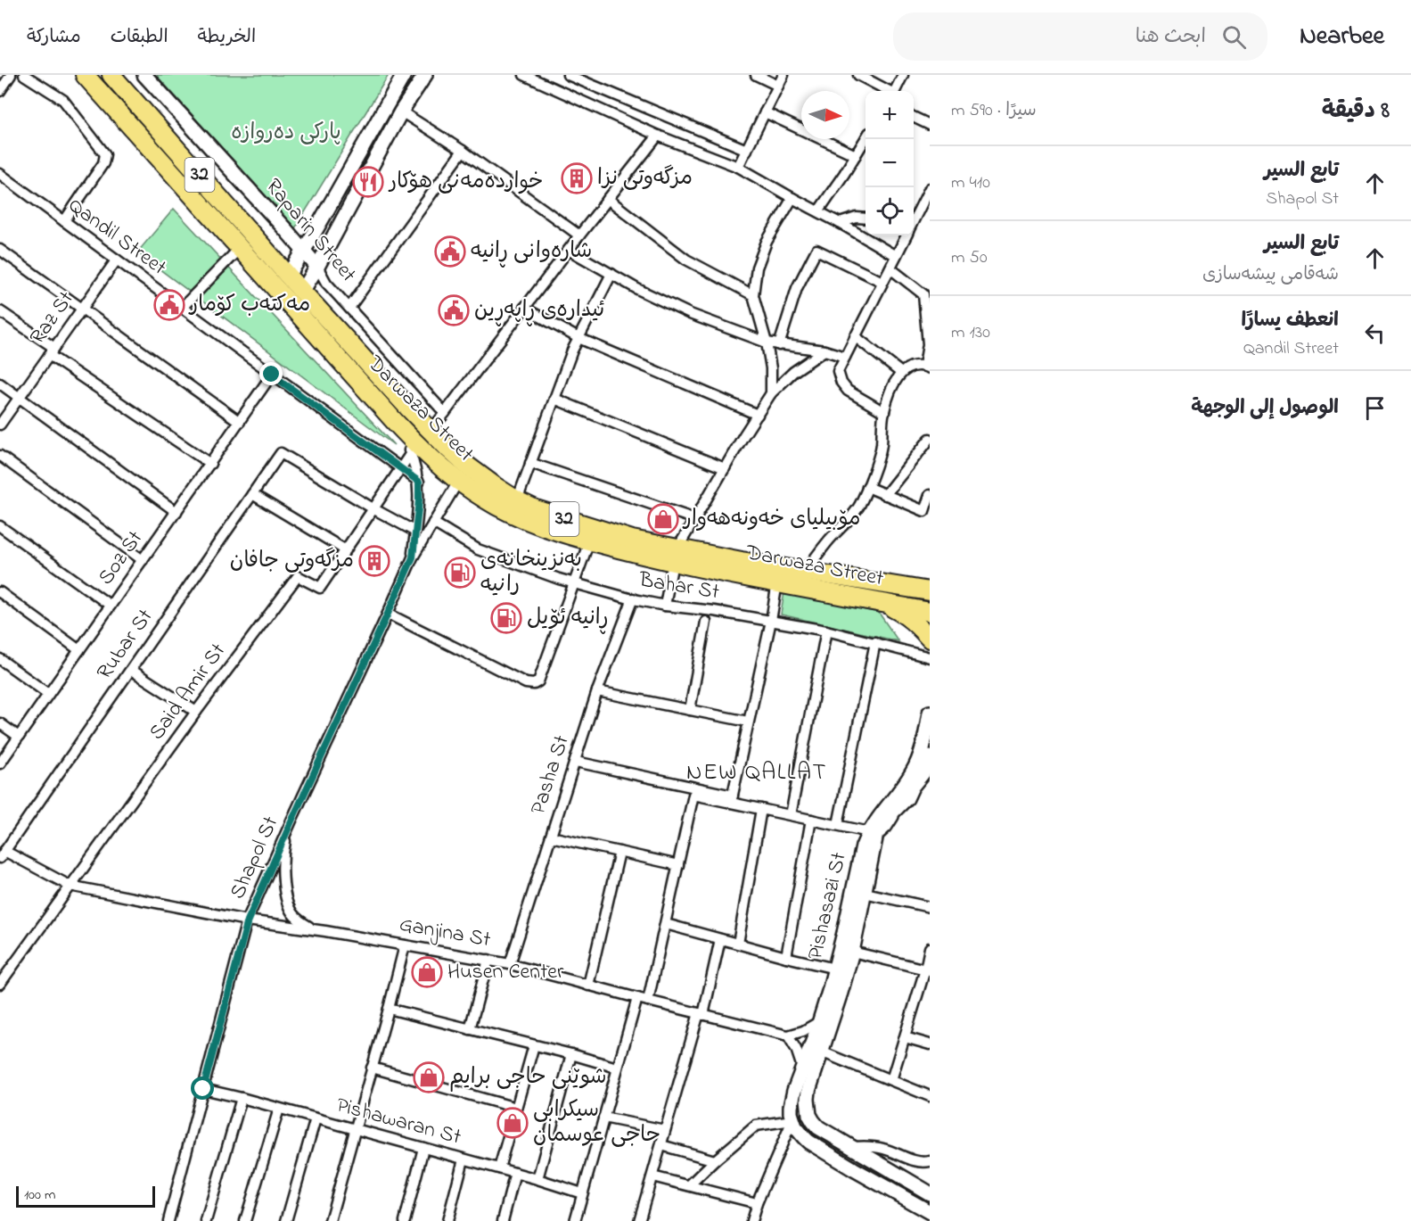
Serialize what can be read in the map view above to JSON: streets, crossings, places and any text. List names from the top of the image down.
{
  "streets": {
    "highway": ["32", "Darwaza Street"],
    "main road": ["Raparin Street", "Pishasazi St"],
    "street": [
      "Qandil Street",
      "Raz St",
      "Soz St",
      "Bahar St",
      "Rubar St",
      "Said Amir St",
      "Pasha St",
      "Shapol St",
      "Ganjina St",
      "Pishawaran St"
    ]
  },
  "crossings": [
    ["32", "Darwaza Street"],
    ["Qandil Street", "Raz St"],
    ["Qandil Street", "Soz St"],
    ["Qandil Street", "Said Amir St"],
    ["Bahar St", "Pasha St"],
    ["Rubar St", "Said Amir St"],
    ["Rubar St", "Ganjina St"],
    ["Said Amir St", "Ganjina St"],
    ["Pasha St", "Ganjina St"],
    ["Shapol St", "Ganjina St"],
    ["Shapol St", "Pishawaran St"]
  ],
  "districts": ["NEW QALLAT"],
  "parks": ["پارکی دەروازە"],
  "places": {
    "building": ["مزگەوتی نزا", "مزگەوتی جافان"],
    "restaurant": ["خواردەمەنی هۆکار"],
    "public building": ["شارەوانی ڕانیە", "مەکتەب کۆمار", "ئیدارەی ڕاپەڕین"],
    "shop": [
      "مۆبیلیای خەونەهەوار",
      "Husen Center",
      "شوێنی حاجی برایم",
      "سیکرابی حاجی عوسمان"
    ],
    "fuel station": ["بەنزینخانەی رانیە", "ڕانیە ئۆیل"]
  },
  "scale_bar": "100 m",
  "north": "right",
  "page": {
    "header": "Nearbee",
    "search": "ابحث هنا",
    "nav": ["الخريطة", "الطبقات", "مشاركة"],
    "heading": ["8 دقيقة", "سيرًا · 590 m"],
    "map_buttons": ["+", "−"],
    "list": [
      ["تابع السير", "Shapol St", "410 m"],
      ["تابع السير", "شەقامی پیشەسازی", "50 m"],
      ["انعطف يسارًا", "Qandil Street", "130 m"],
      "الوصول إلى الوجهة"
    ],
    "scale": "100 m"
  }
}
